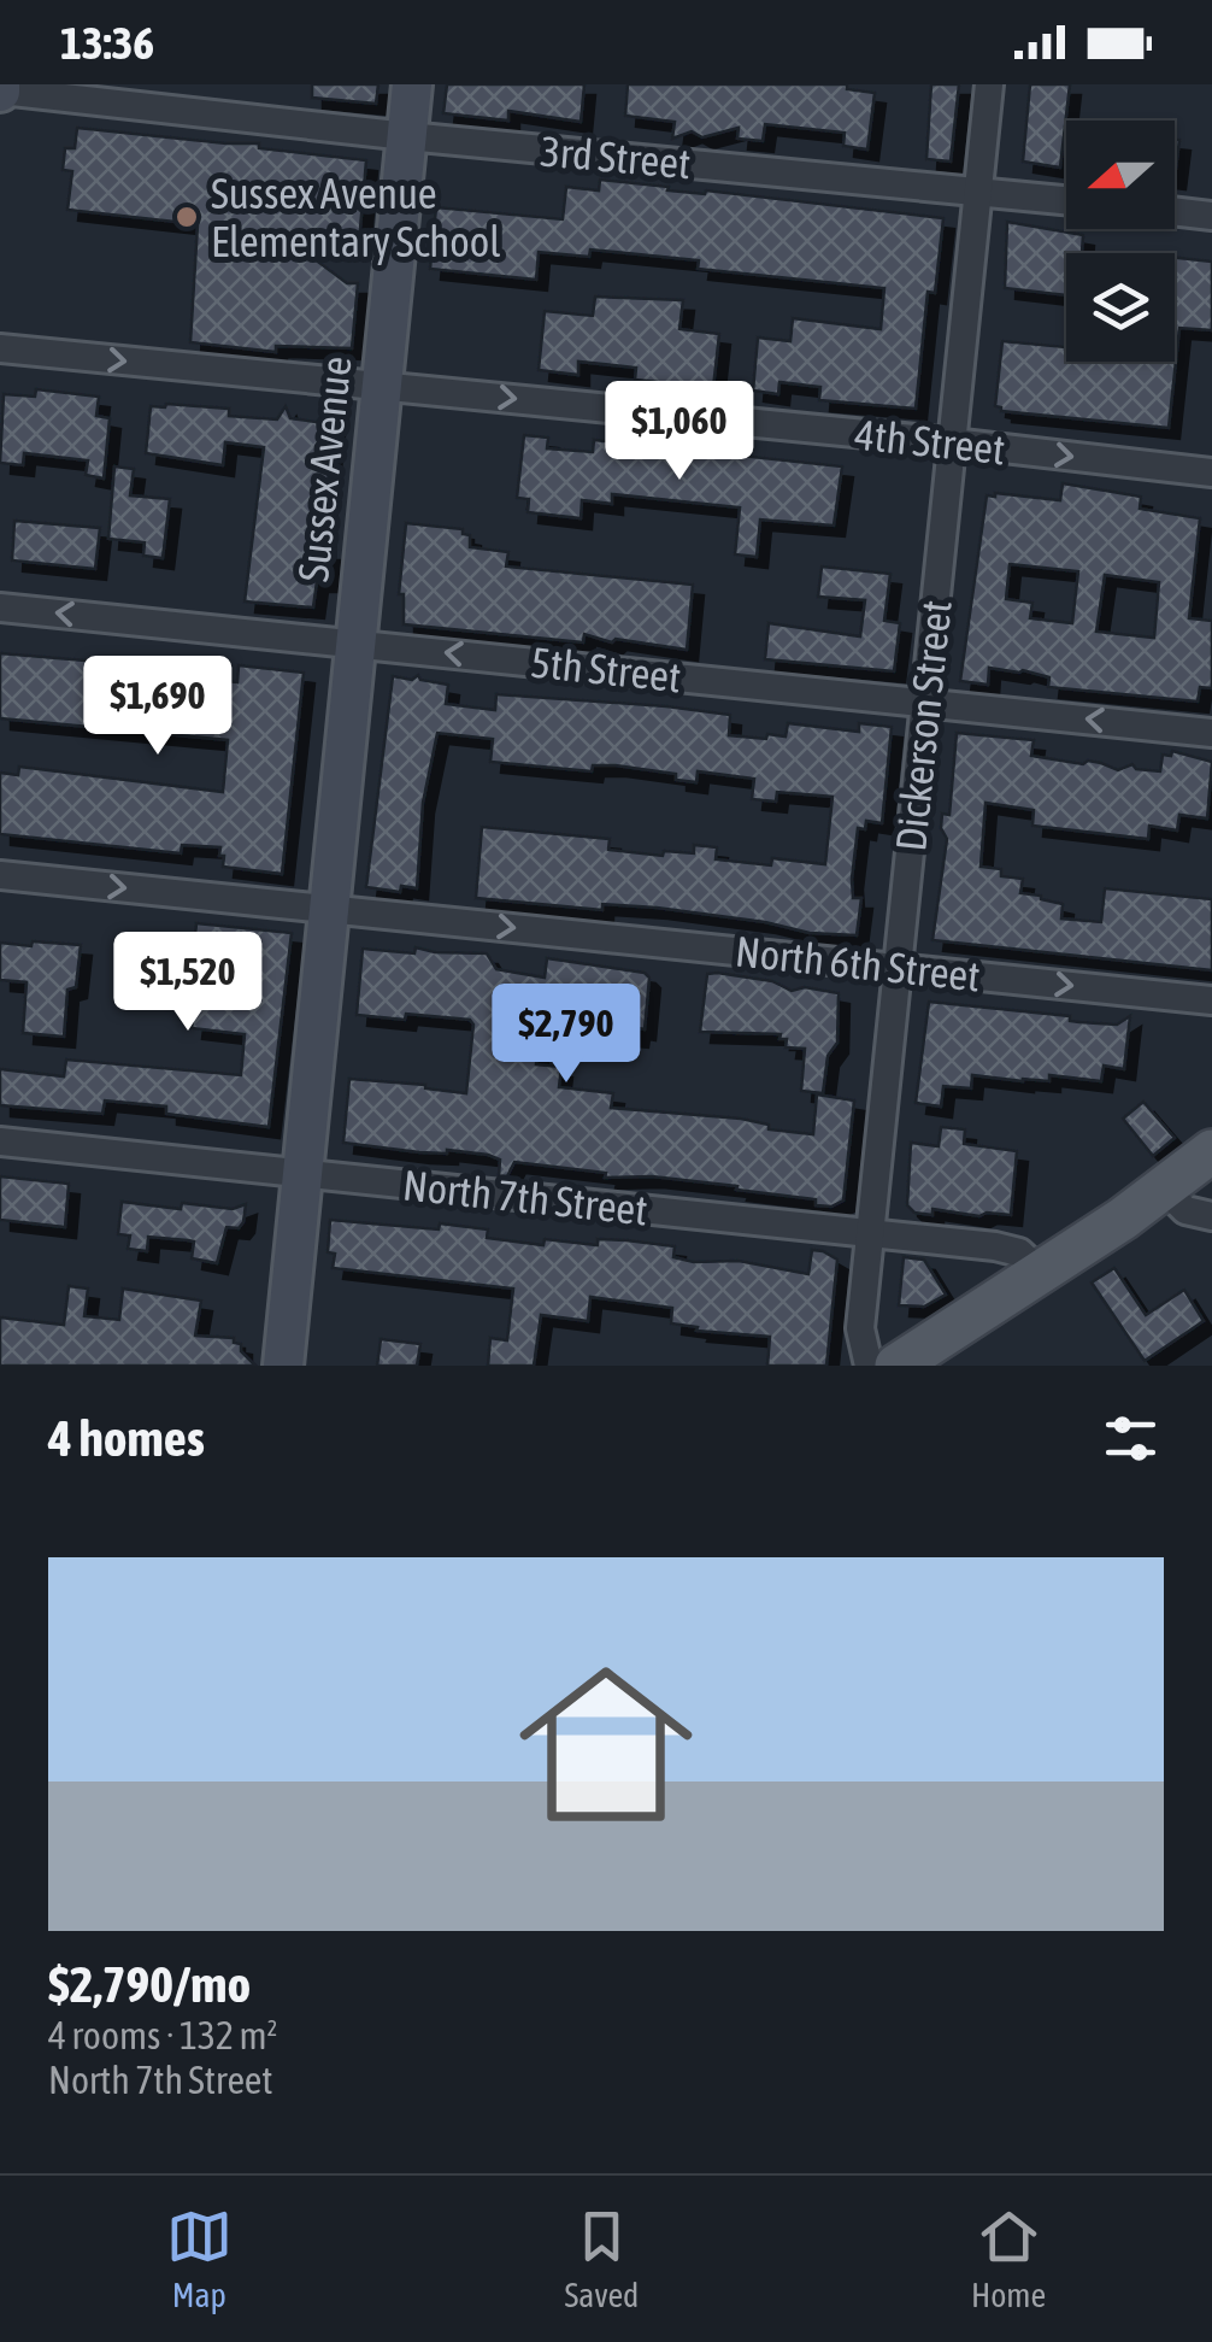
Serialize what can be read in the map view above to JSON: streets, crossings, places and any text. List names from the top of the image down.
{
  "streets": {
    "street": [
      "3rd Street",
      "4th Street",
      "Sussex Avenue",
      "5th Street",
      "Dickerson Street",
      "North 6th Street",
      "North 7th Street"
    ]
  },
  "crossings": [
    ["3rd Street", "Sussex Avenue"],
    ["3rd Street", "Dickerson Street"],
    ["4th Street", "Sussex Avenue"],
    ["4th Street", "Dickerson Street"],
    ["Sussex Avenue", "5th Street"],
    ["Sussex Avenue", "North 6th Street"],
    ["Sussex Avenue", "North 7th Street"],
    ["5th Street", "Dickerson Street"],
    ["Dickerson Street", "North 6th Street"],
    ["Dickerson Street", "North 7th Street"]
  ],
  "one_way": ["4th Street", "5th Street", "North 6th Street"],
  "places": ["Sussex Avenue Elementary School"],
  "north": "left",
  "page": {
    "status": "13:36",
    "price": [
      "$1,060",
      "$1,690",
      "$1,520",
      "$2,790"
    ],
    "heading": "4 homes",
    "list": [
      {
        "name": "$2,790/mo",
        "note": "4 rooms · 132 m² · North 7th Street"
      }
    ],
    "tabs": ["Map", "Saved", "Home"]
  }
}
